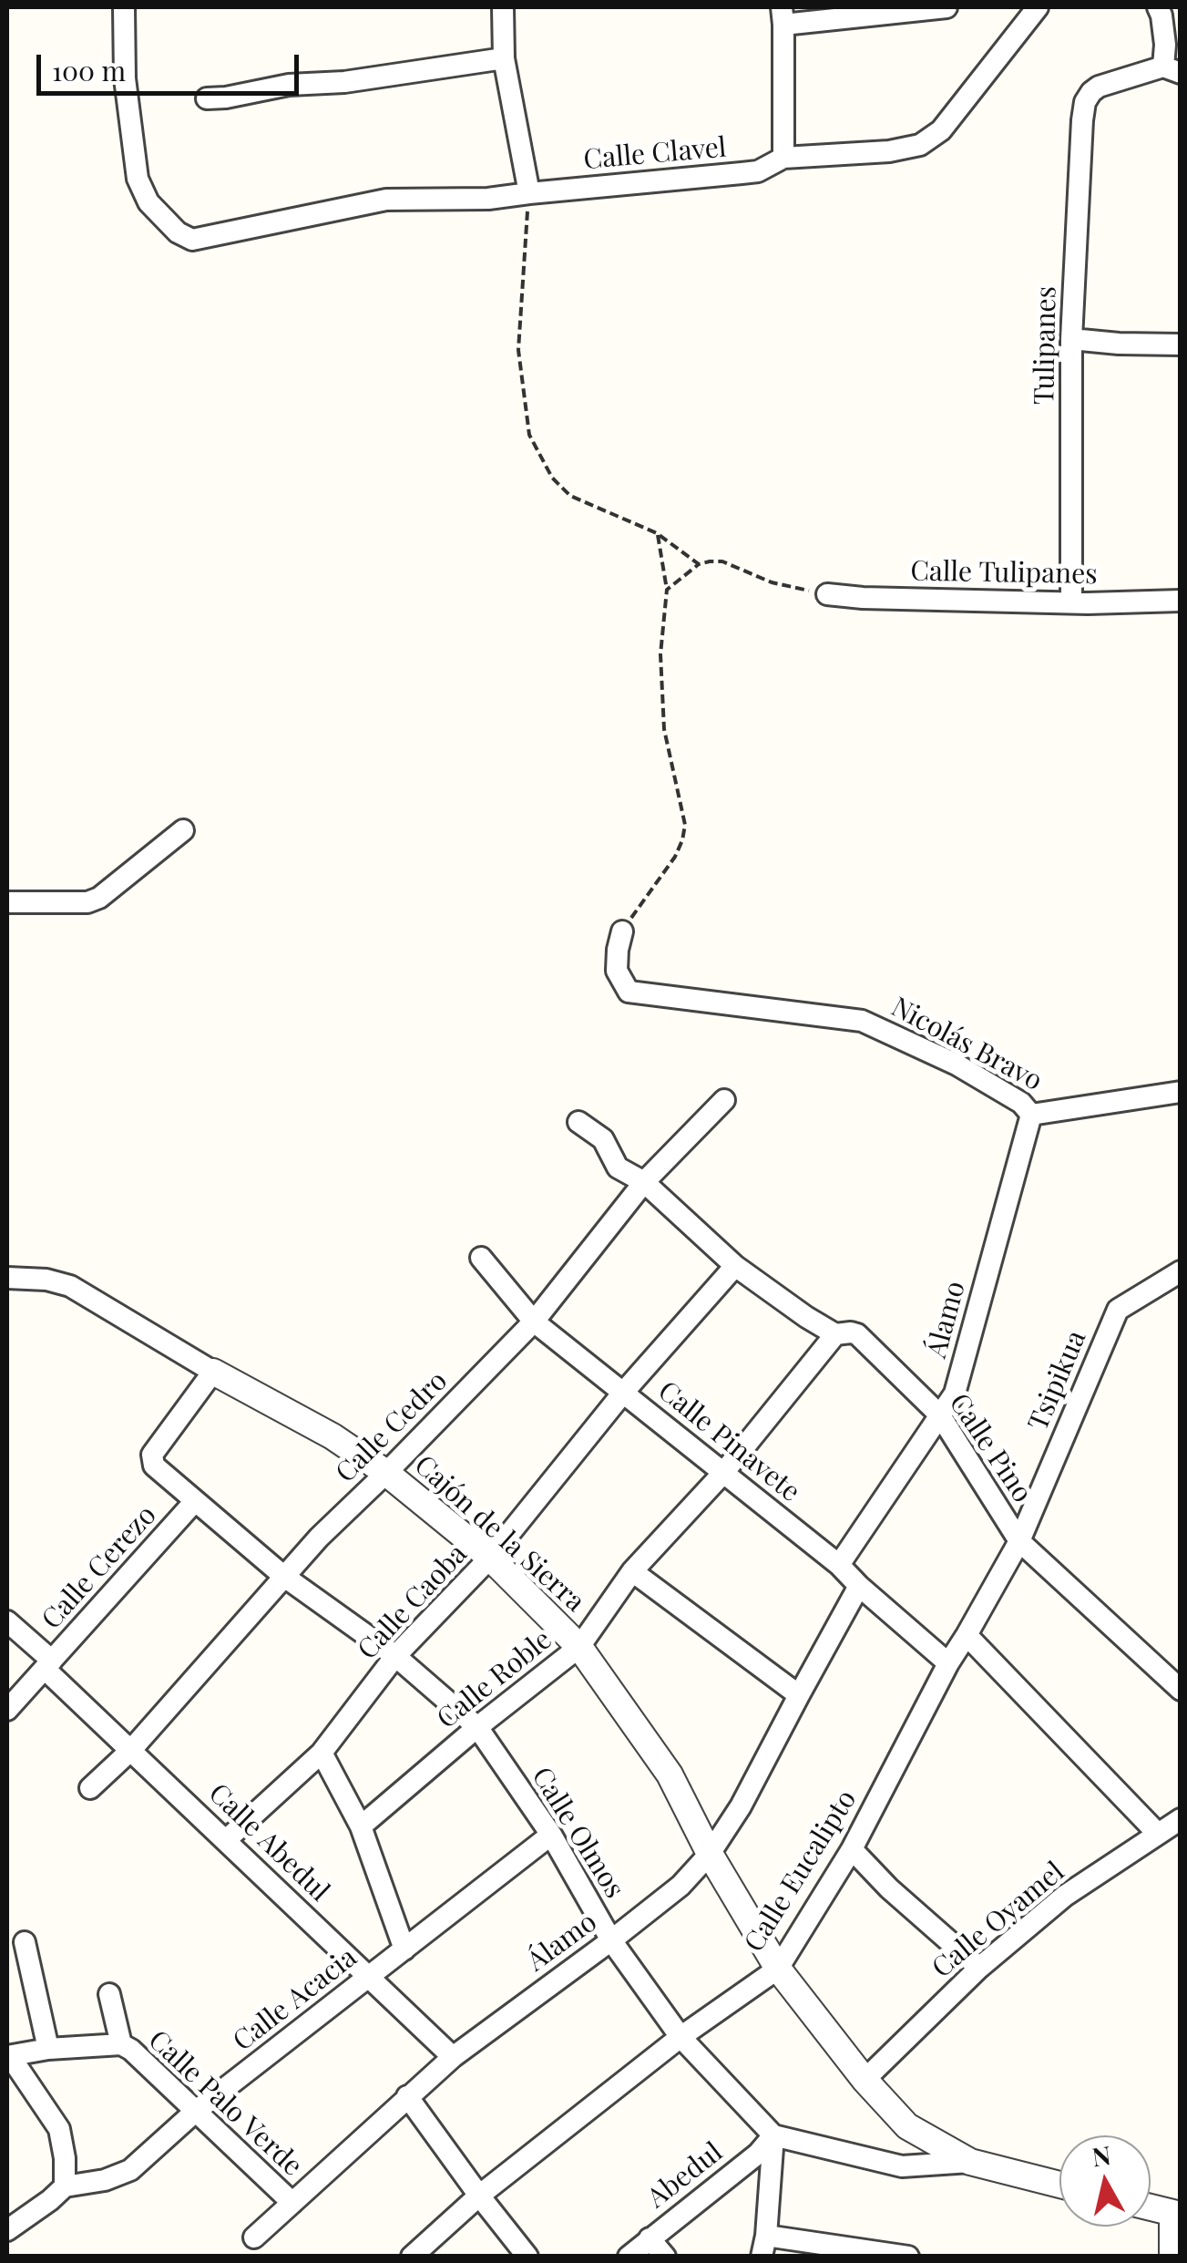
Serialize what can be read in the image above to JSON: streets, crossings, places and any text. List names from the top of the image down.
{
  "streets": {
    "street": [
      "Calle Clavel",
      "Tulipanes",
      "Calle Tulipanes",
      "Nicolás Bravo",
      "Álamo",
      "Tsipikua",
      "Calle Cedro",
      "Calle Pinavete",
      "Calle Pino",
      "Cajón de la Sierra",
      "Calle Cerezo",
      "Calle Caoba",
      "Calle Roble",
      "Calle Olmos",
      "Calle Abedul",
      "Calle Eucalipto",
      "Calle Oyamel",
      "Calle Acacia",
      "Calle Palo Verde",
      "Abedul"
    ]
  },
  "crossings": [
    ["Tulipanes", "Calle Tulipanes"],
    ["Nicolás Bravo", "Álamo"],
    ["Álamo", "Calle Pinavete"],
    ["Álamo", "Calle Pino"],
    ["Álamo", "Cajón de la Sierra"],
    ["Álamo", "Calle Olmos"],
    ["Álamo", "Calle Abedul"],
    ["Álamo", "Calle Palo Verde"],
    ["Tsipikua", "Calle Pino"],
    ["Tsipikua", "Calle Eucalipto"],
    ["Calle Cedro", "Calle Pinavete"],
    ["Calle Cedro", "Calle Pino"],
    ["Calle Cedro", "Cajón de la Sierra"],
    ["Calle Cedro", "Calle Olmos"],
    ["Calle Cedro", "Calle Abedul"],
    ["Calle Pinavete", "Calle Caoba"],
    ["Calle Pinavete", "Calle Roble"],
    ["Calle Pinavete", "Calle Eucalipto"],
    ["Calle Pino", "Calle Caoba"],
    ["Calle Pino", "Calle Roble"],
    ["Calle Pino", "Calle Eucalipto"],
    ["Cajón de la Sierra", "Calle Caoba"],
    ["Cajón de la Sierra", "Calle Roble"],
    ["Cajón de la Sierra", "Calle Olmos"],
    ["Cajón de la Sierra", "Calle Eucalipto"],
    ["Cajón de la Sierra", "Calle Oyamel"],
    ["Calle Cerezo", "Calle Olmos"],
    ["Calle Cerezo", "Calle Abedul"],
    ["Calle Caoba", "Calle Olmos"],
    ["Calle Caoba", "Calle Abedul"],
    ["Calle Roble", "Calle Olmos"],
    ["Calle Olmos", "Calle Eucalipto"],
    ["Calle Olmos", "Calle Acacia"],
    ["Calle Olmos", "Abedul"],
    ["Calle Abedul", "Calle Acacia"],
    ["Calle Acacia", "Calle Palo Verde"]
  ],
  "scale_bar": "100 m",
  "north": "top"
}
